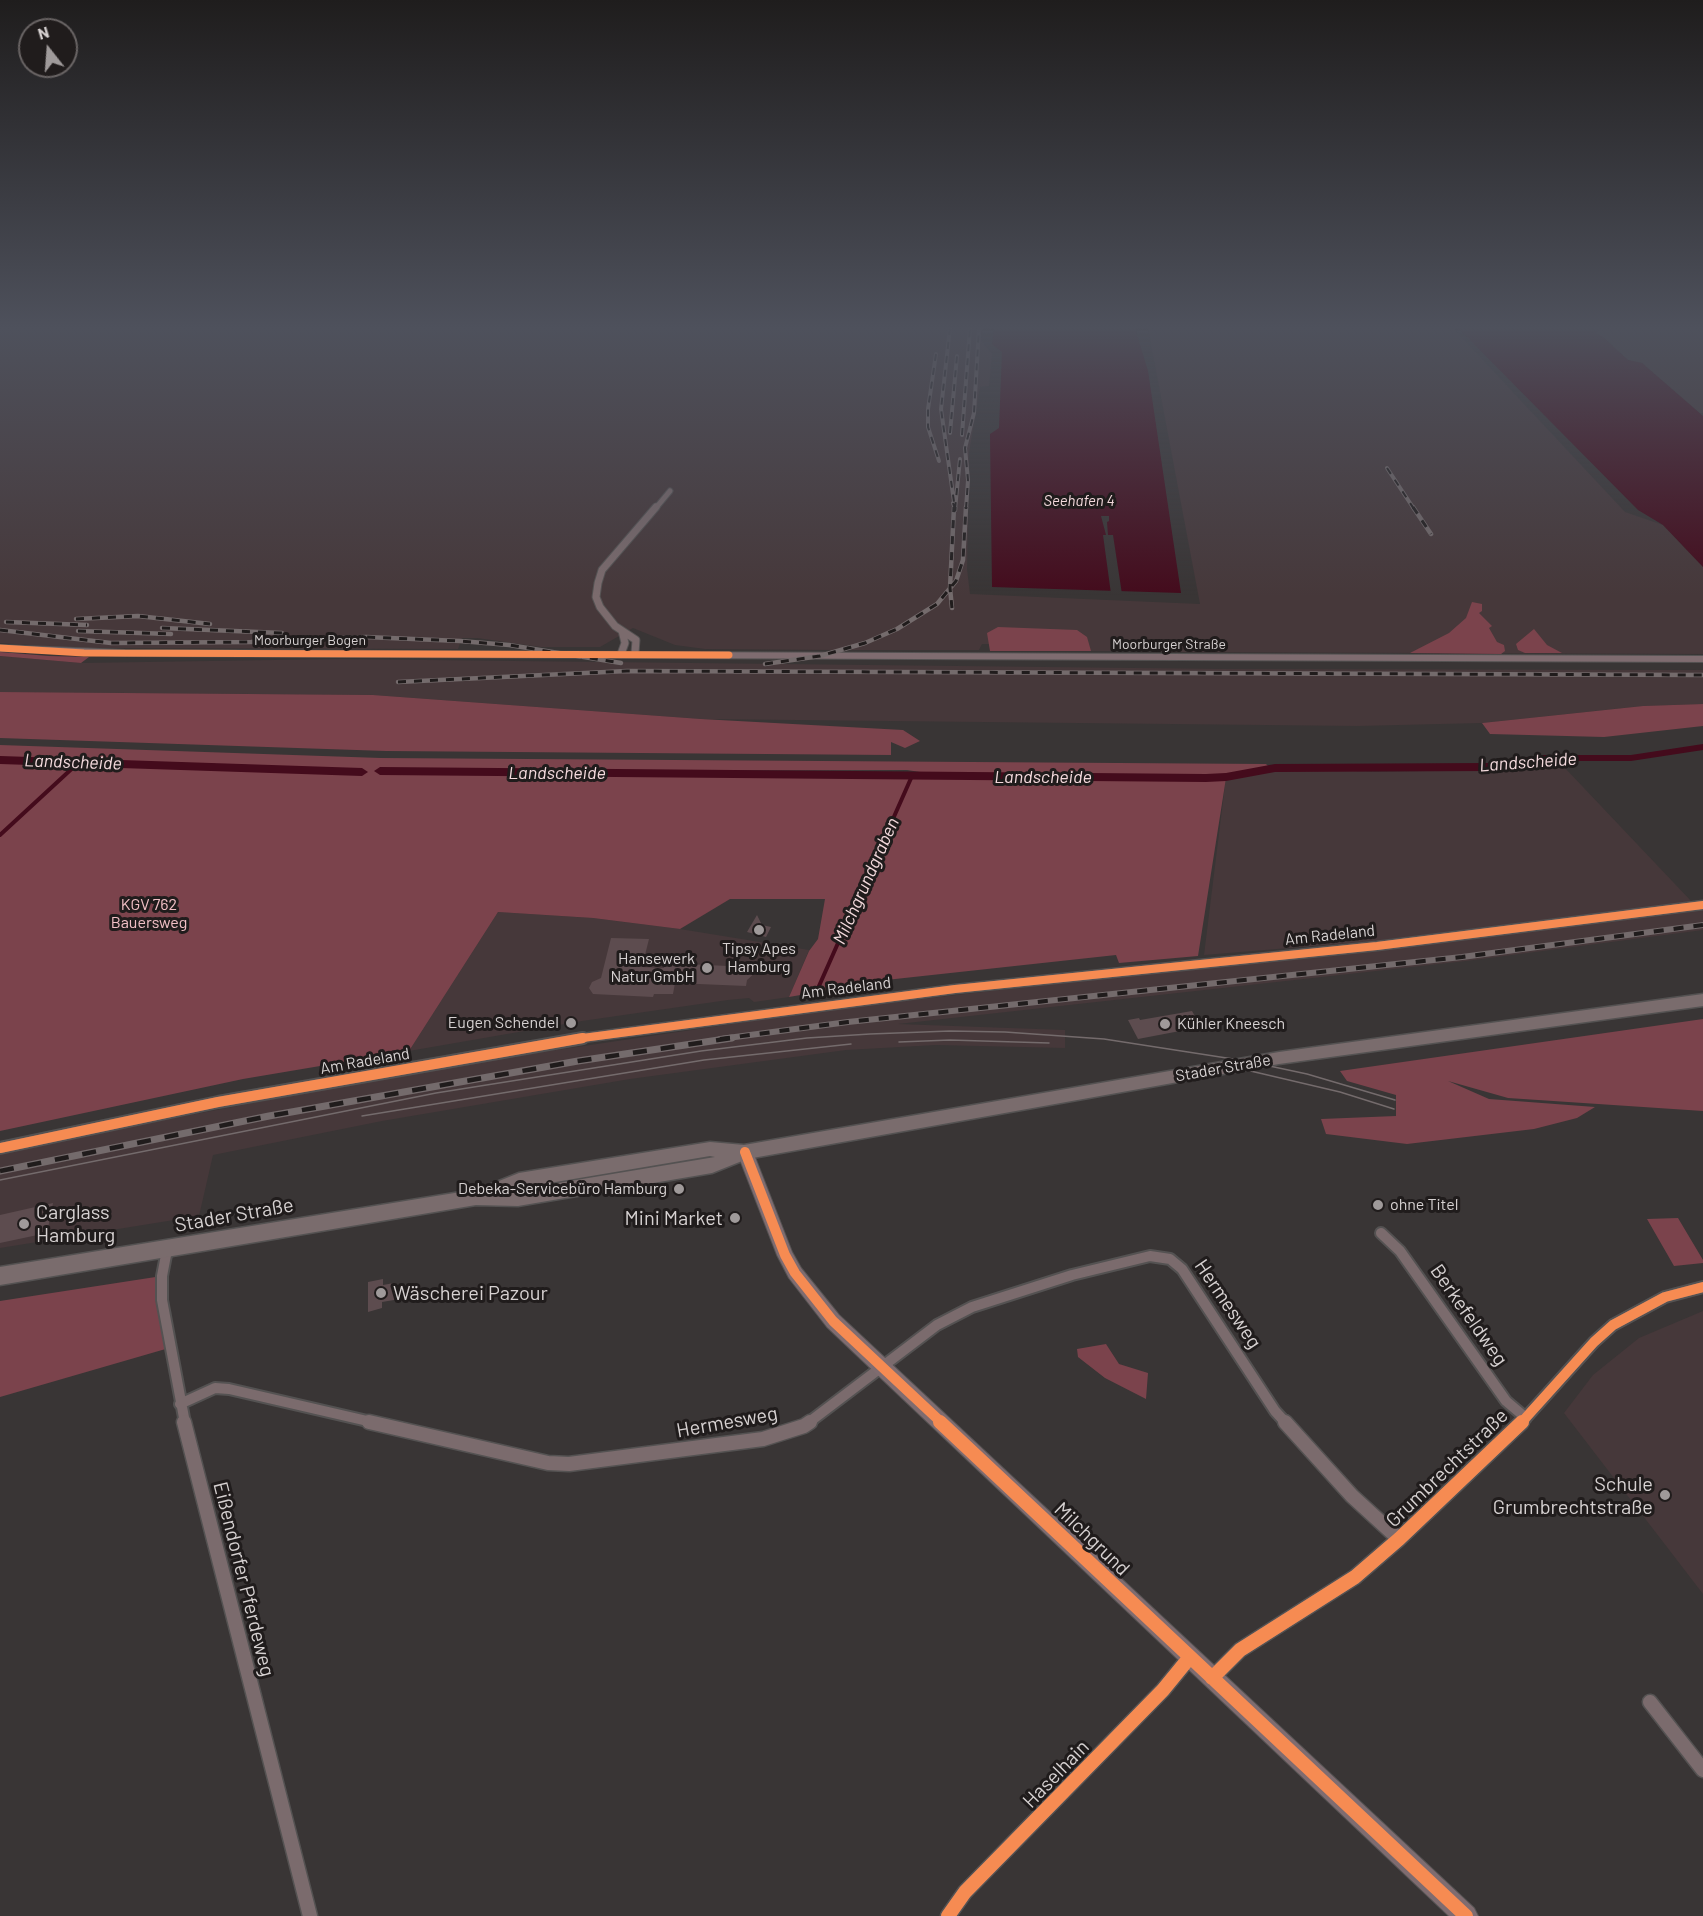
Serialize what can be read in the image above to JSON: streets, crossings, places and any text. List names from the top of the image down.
{
  "streets": {
    "main road": [
      "Moorburger Bogen",
      "Moorburger Straße",
      "Stader Straße",
      "Milchgrund"
    ],
    "street": [
      "Am Radeland",
      "Hermesweg",
      "Berkefeldweg",
      "Grumbrechtstraße",
      "Eißendorfer Pferdeweg",
      "Haselhain"
    ]
  },
  "crossings": [
    ["Moorburger Bogen", "Moorburger Straße"],
    ["Stader Straße", "Milchgrund"],
    ["Stader Straße", "Eißendorfer Pferdeweg"],
    ["Hermesweg", "Grumbrechtstraße"],
    ["Hermesweg", "Milchgrund"],
    ["Hermesweg", "Eißendorfer Pferdeweg"],
    ["Berkefeldweg", "Grumbrechtstraße"],
    ["Grumbrechtstraße", "Milchgrund"],
    ["Milchgrund", "Haselhain"]
  ],
  "water": ["Seehafen 4", "Landscheide", "Milchgrundgraben"],
  "parks": ["KGV 762 Bauersweg"],
  "places": [
    "Tipsy Apes Hamburg",
    "Hansewerk Natur GmbH",
    "Eugen Schendel",
    "Kühler Kneesch",
    "Debeka-Servicebüro Hamburg",
    "ohne Titel",
    "Mini Market",
    "Carglass Hamburg",
    "Wäscherei Pazour",
    "Schule Grumbrechtstraße"
  ],
  "north": "top"
}
